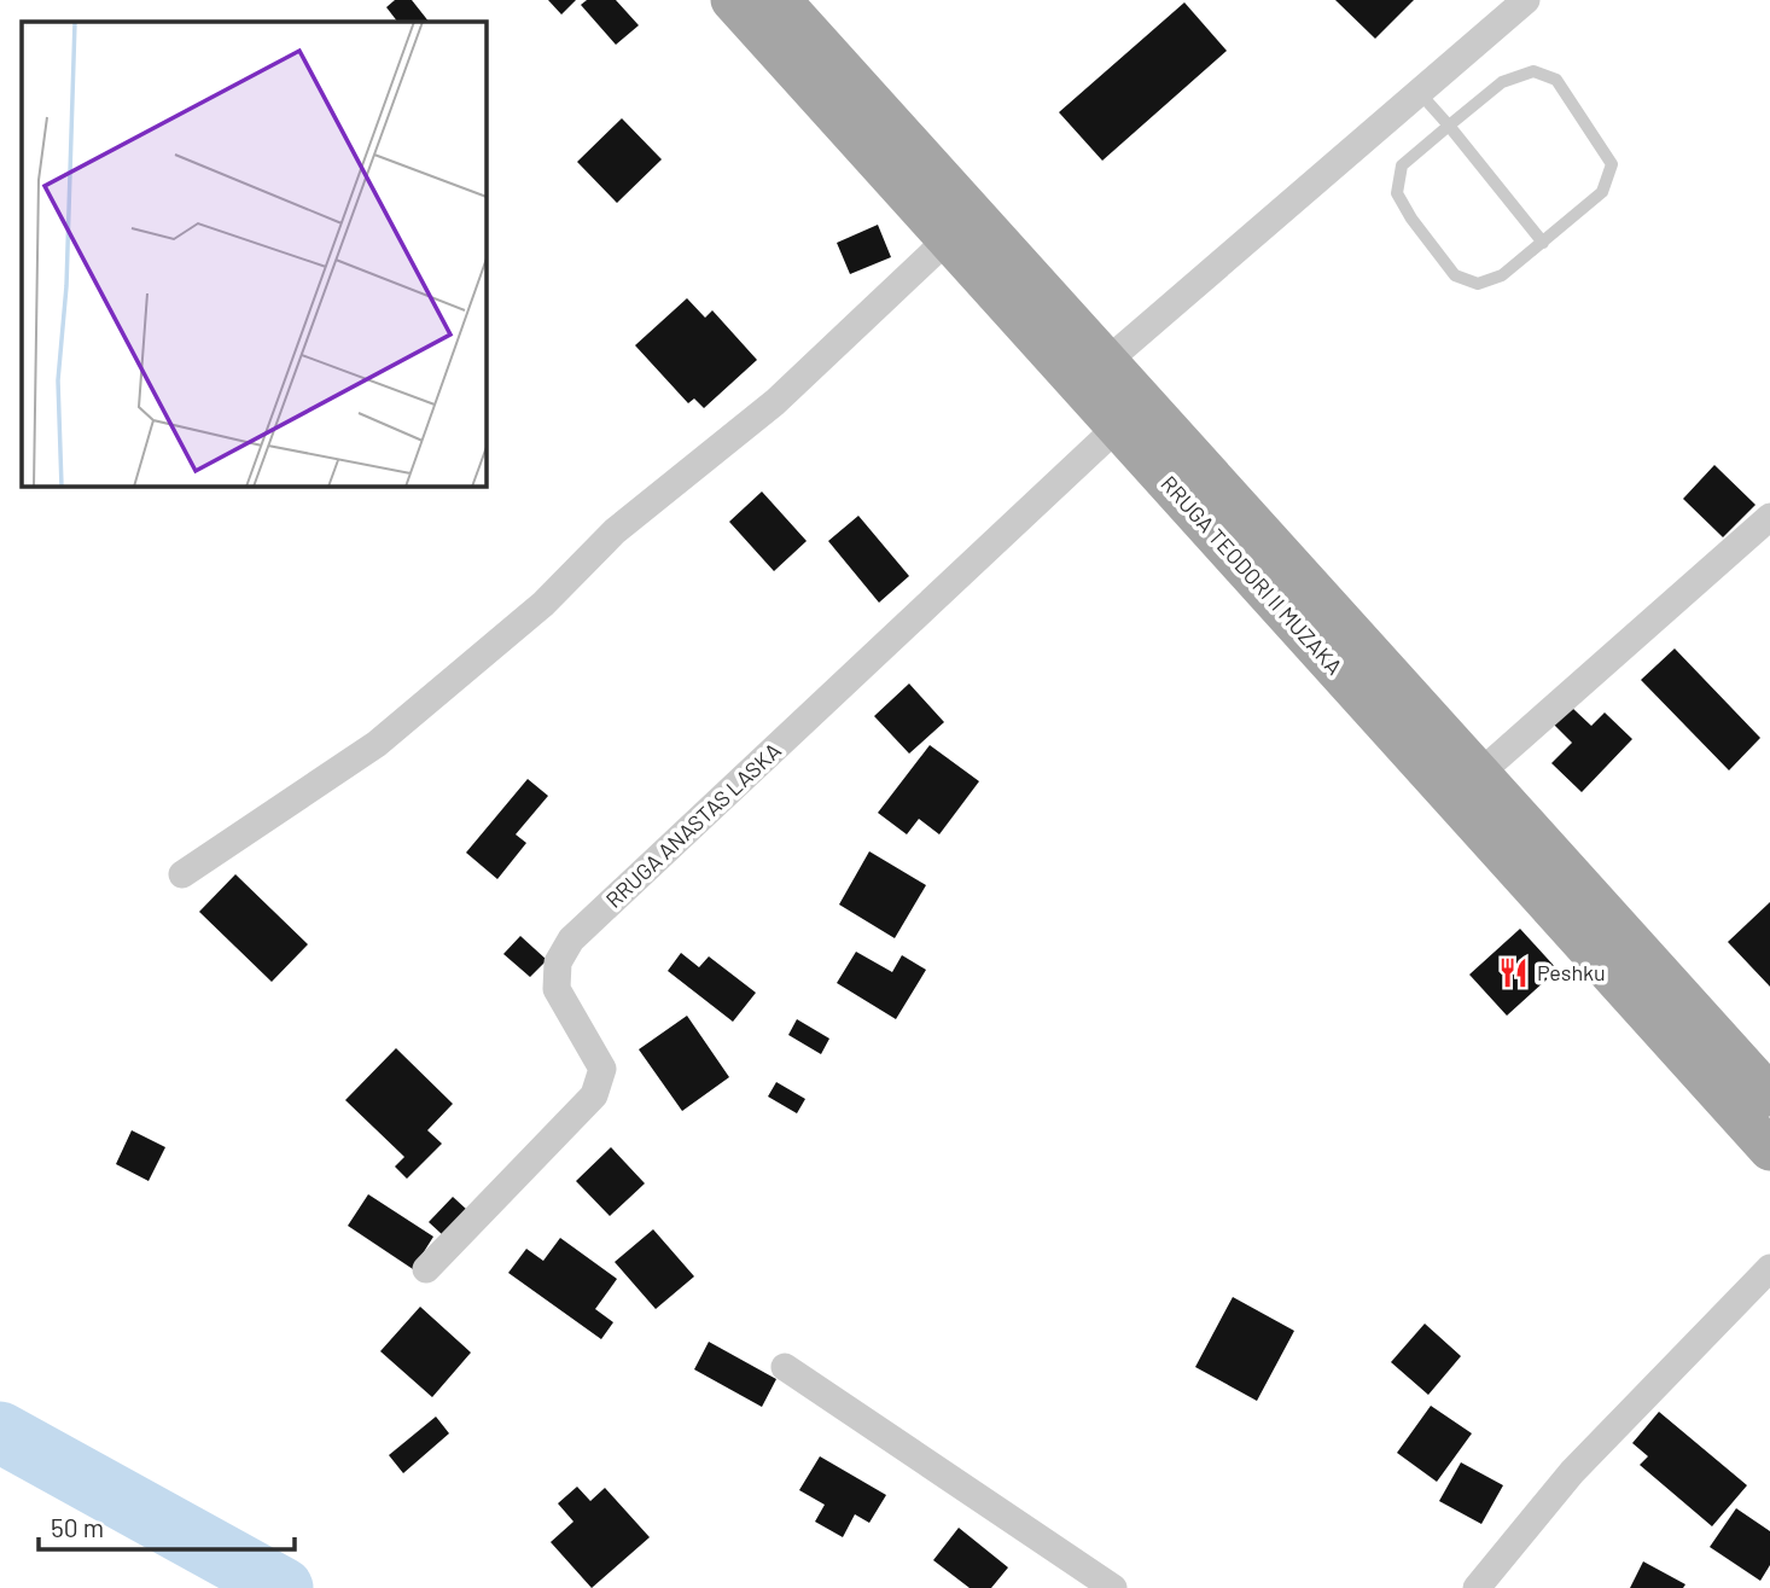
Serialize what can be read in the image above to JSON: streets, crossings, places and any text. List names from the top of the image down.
{
  "streets": {
    "main road": ["RRUGA TEODORI II MUZAKA"],
    "street": ["RRUGA ANASTAS LASKA"]
  },
  "crossings": [
    ["RRUGA TEODORI II MUZAKA", "RRUGA ANASTAS LASKA"]
  ],
  "places": {
    "restaurant": ["Peshku"]
  },
  "scale_bar": "50 m"
}
